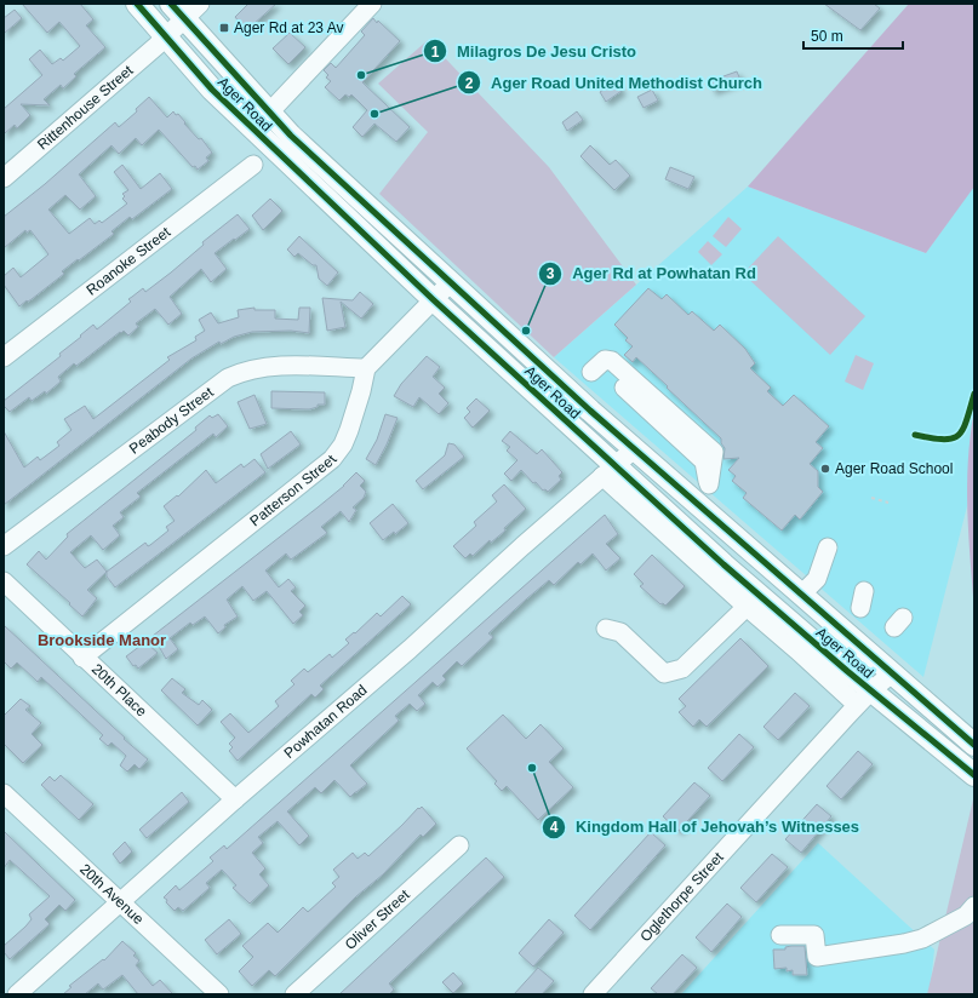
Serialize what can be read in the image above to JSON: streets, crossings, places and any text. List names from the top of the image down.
{
  "streets": {
    "main road": ["Ager Road"],
    "street": [
      "Rittenhouse Street",
      "Roanoke Street",
      "Peabody Street",
      "Patterson Street",
      "20th Place",
      "Powhatan Road",
      "20th Avenue",
      "Oglethorpe Street",
      "Oliver Street"
    ]
  },
  "crossings": [
    ["Ager Road", "Rittenhouse Street"],
    ["Ager Road", "Powhatan Road"],
    ["Ager Road", "Oglethorpe Street"],
    ["Peabody Street", "Patterson Street"],
    ["Patterson Street", "20th Place"],
    ["20th Place", "Powhatan Road"],
    ["Powhatan Road", "20th Avenue"]
  ],
  "districts": ["Brookside Manor"],
  "places": {
    "transit": ["Ager Rd at 23 Av"],
    "other": [
      "Milagros De Jesu Cristo",
      "Ager Road United Methodist Church",
      "Ager Rd at Powhatan Rd",
      "Ager Road School",
      "Kingdom Hall of Jehovah’s Witnesses"
    ]
  },
  "scale_bar": "50 m"
}
